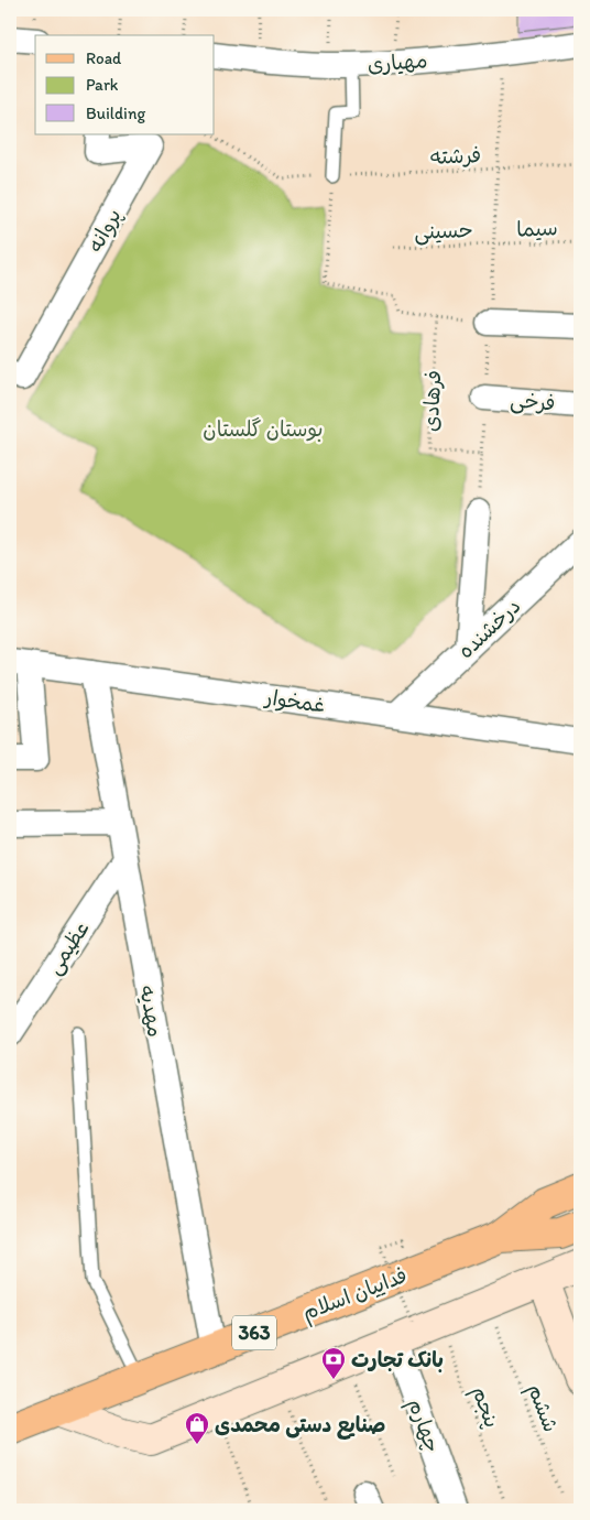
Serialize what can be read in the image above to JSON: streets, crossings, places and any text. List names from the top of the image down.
{
  "streets": {
    "main road": ["فداییان اسلام", "363"],
    "street": [
      "مهیاری",
      "پروانه",
      "فرخی",
      "درخشنده",
      "غمخوار",
      "عظیمی",
      "مهدیه",
      "چهارم"
    ],
    "path": [
      "فرشته",
      "سیما",
      "حسینی",
      "فرهادی",
      "پنجم",
      "ششم"
    ]
  },
  "crossings": [
    ["فرشته", "فرهادی"],
    ["سیما", "حسینی"],
    ["درخشنده", "غمخوار"],
    ["غمخوار", "مهدیه"],
    ["عظیمی", "مهدیه"],
    ["مهدیه", "فداییان اسلام"],
    ["پنجم", "چهارم"]
  ],
  "parks": ["بوستان گلستان"],
  "places": {
    "bank": ["بانک تجارت"],
    "shop": ["صنایع دستی محمدی"]
  },
  "legend": ["Road", "Park", "Building"]
}
